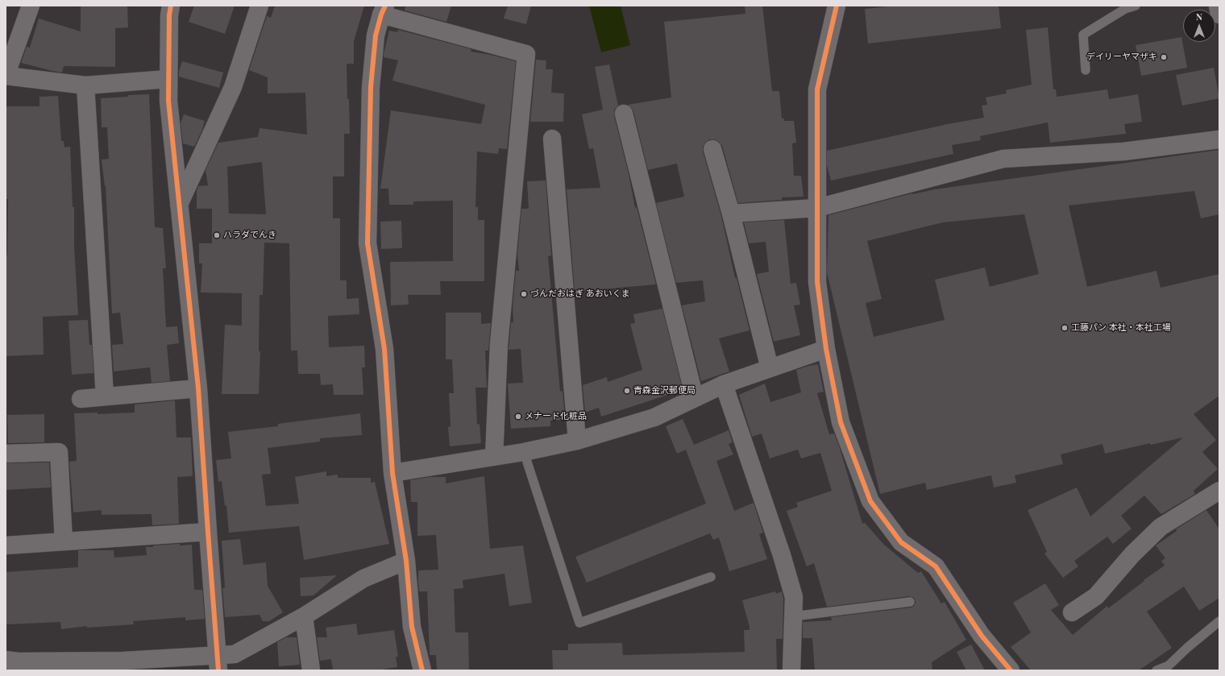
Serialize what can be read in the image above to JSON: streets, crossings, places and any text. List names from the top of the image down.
{
  "places": [
    "デイリーヤマザキ",
    "ハラダでんき",
    "づんだおはぎ あおいくま",
    "工藤パン 本社・本社工場",
    "青森金沢郵便局",
    "メナード化粧品"
  ],
  "north": "top"
}
